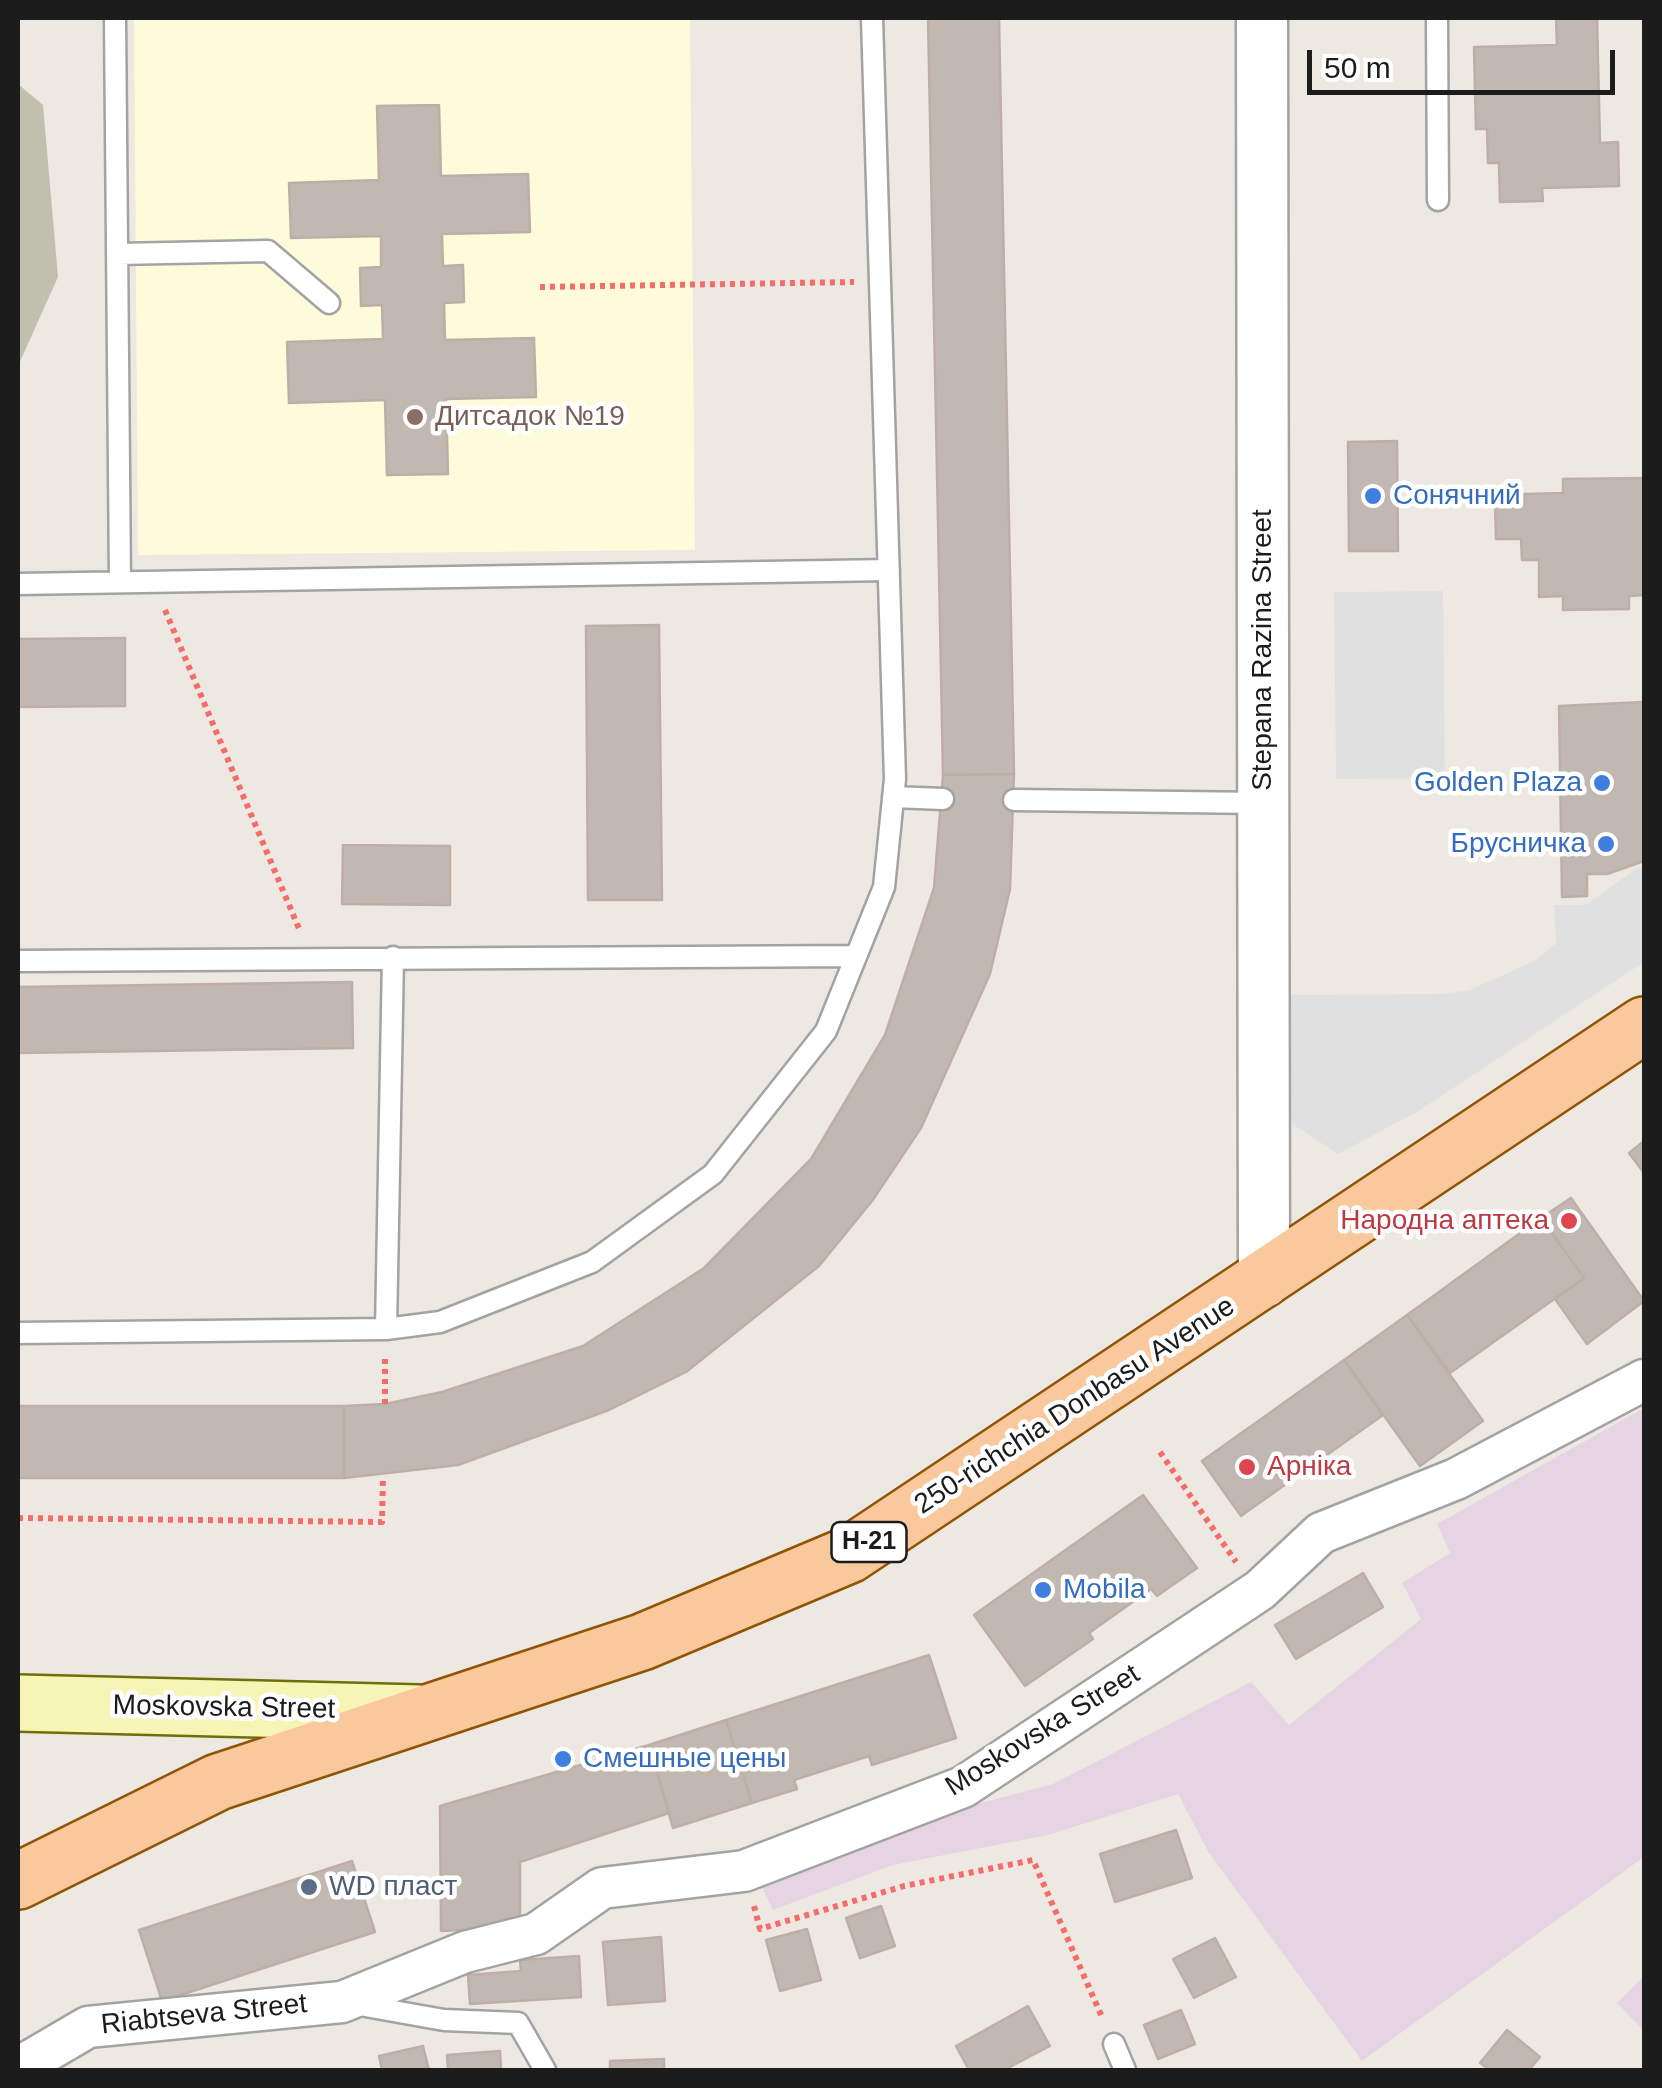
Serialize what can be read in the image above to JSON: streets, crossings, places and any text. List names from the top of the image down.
{
  "streets": {
    "main road": ["250-richchia Donbasu Avenue", "Н-21", "Moskovska Street"],
    "street": ["Stepana Razina Street", "Riabtseva Street"]
  },
  "crossings": [
    ["Stepana Razina Street", "250-richchia Donbasu Avenue"],
    ["250-richchia Donbasu Avenue", "Moskovska Street"],
    ["Moskovska Street", "Riabtseva Street"]
  ],
  "places": [
    "Дитсадок №19",
    "Сонячний",
    "Golden Plaza",
    "Брусничка",
    "Народна аптека",
    "Арніка",
    "Mobila",
    "Смешные цены",
    "WD пласт"
  ],
  "scale_bar": "50 m"
}
